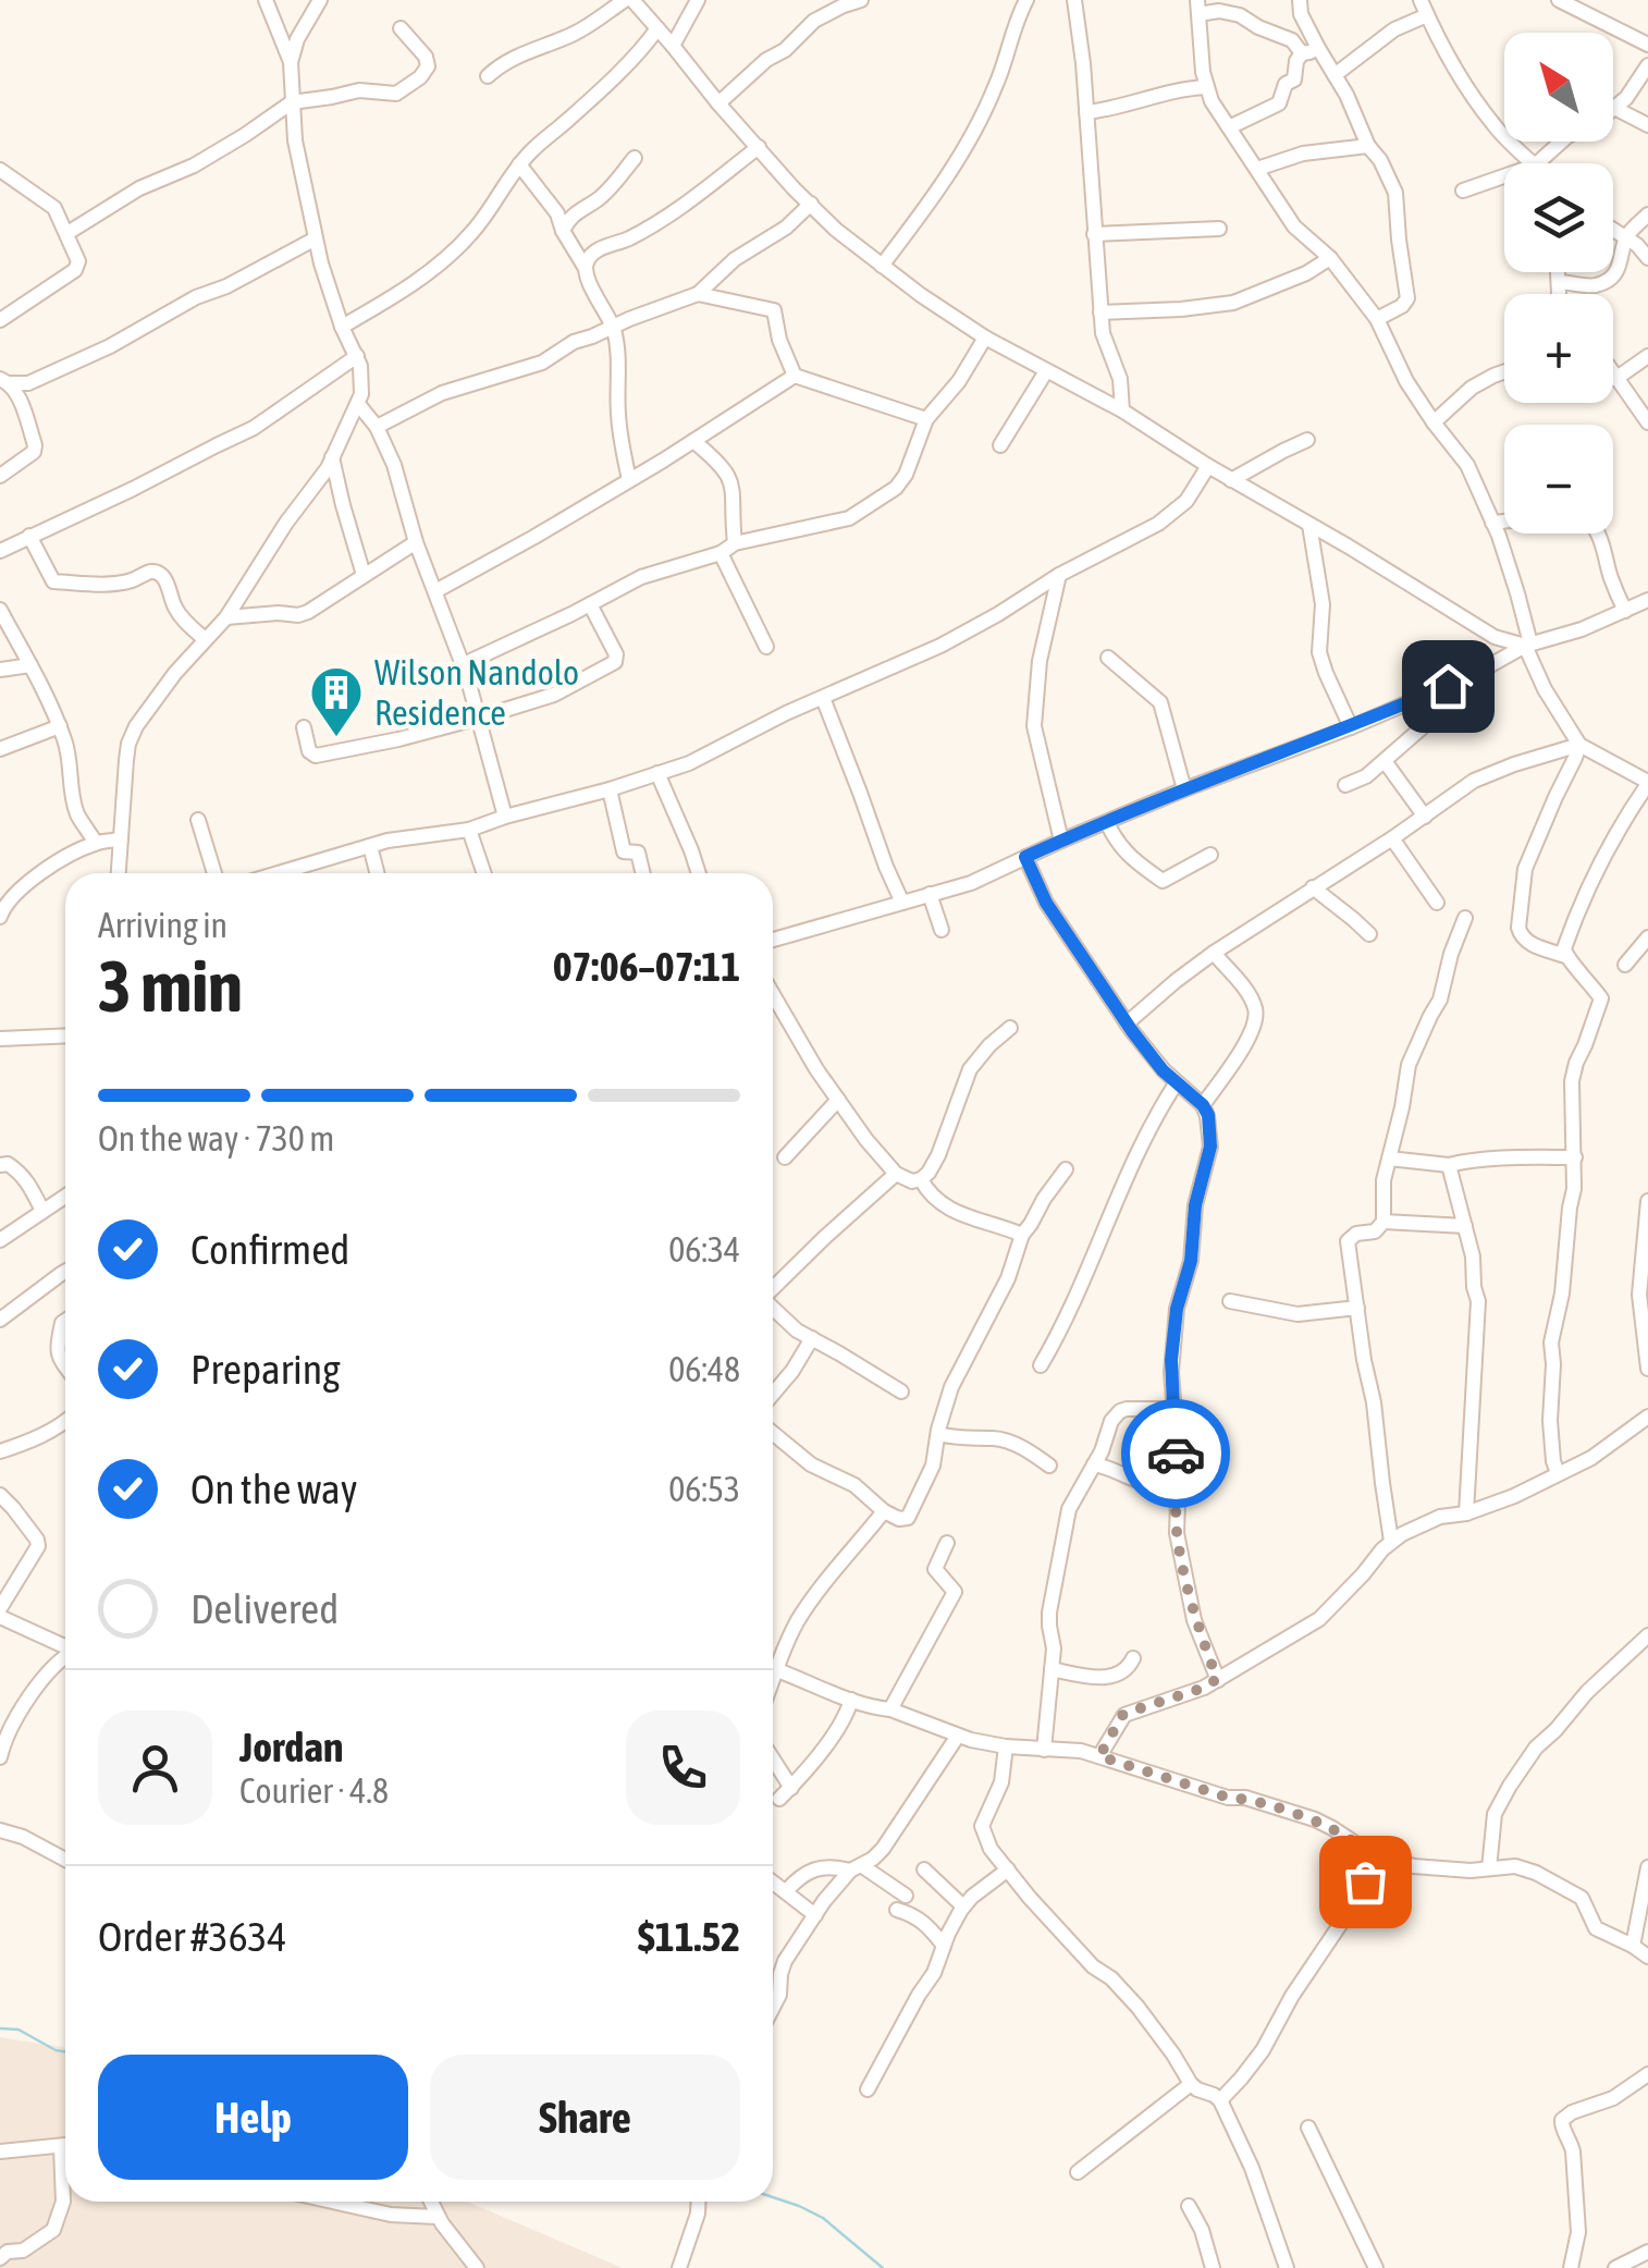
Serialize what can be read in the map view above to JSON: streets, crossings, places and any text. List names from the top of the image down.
{
  "places": {
    "building": ["Wilson Nandolo Residence"]
  },
  "north": "top left",
  "page": {
    "map_buttons": ["+", "−"],
    "heading": ["3 min", "Arriving in", "07:06–07:11"],
    "panel": [
      "Jordan",
      "Courier · 4.8",
      "Order #3634",
      "$11.52"
    ],
    "bar": "On the way · 730 m",
    "list": [
      ["Confirmed", "06:34"],
      ["Preparing", "06:48"],
      ["On the way", "06:53"],
      "Delivered"
    ],
    "buttons": ["Help", "Share"]
  }
}
